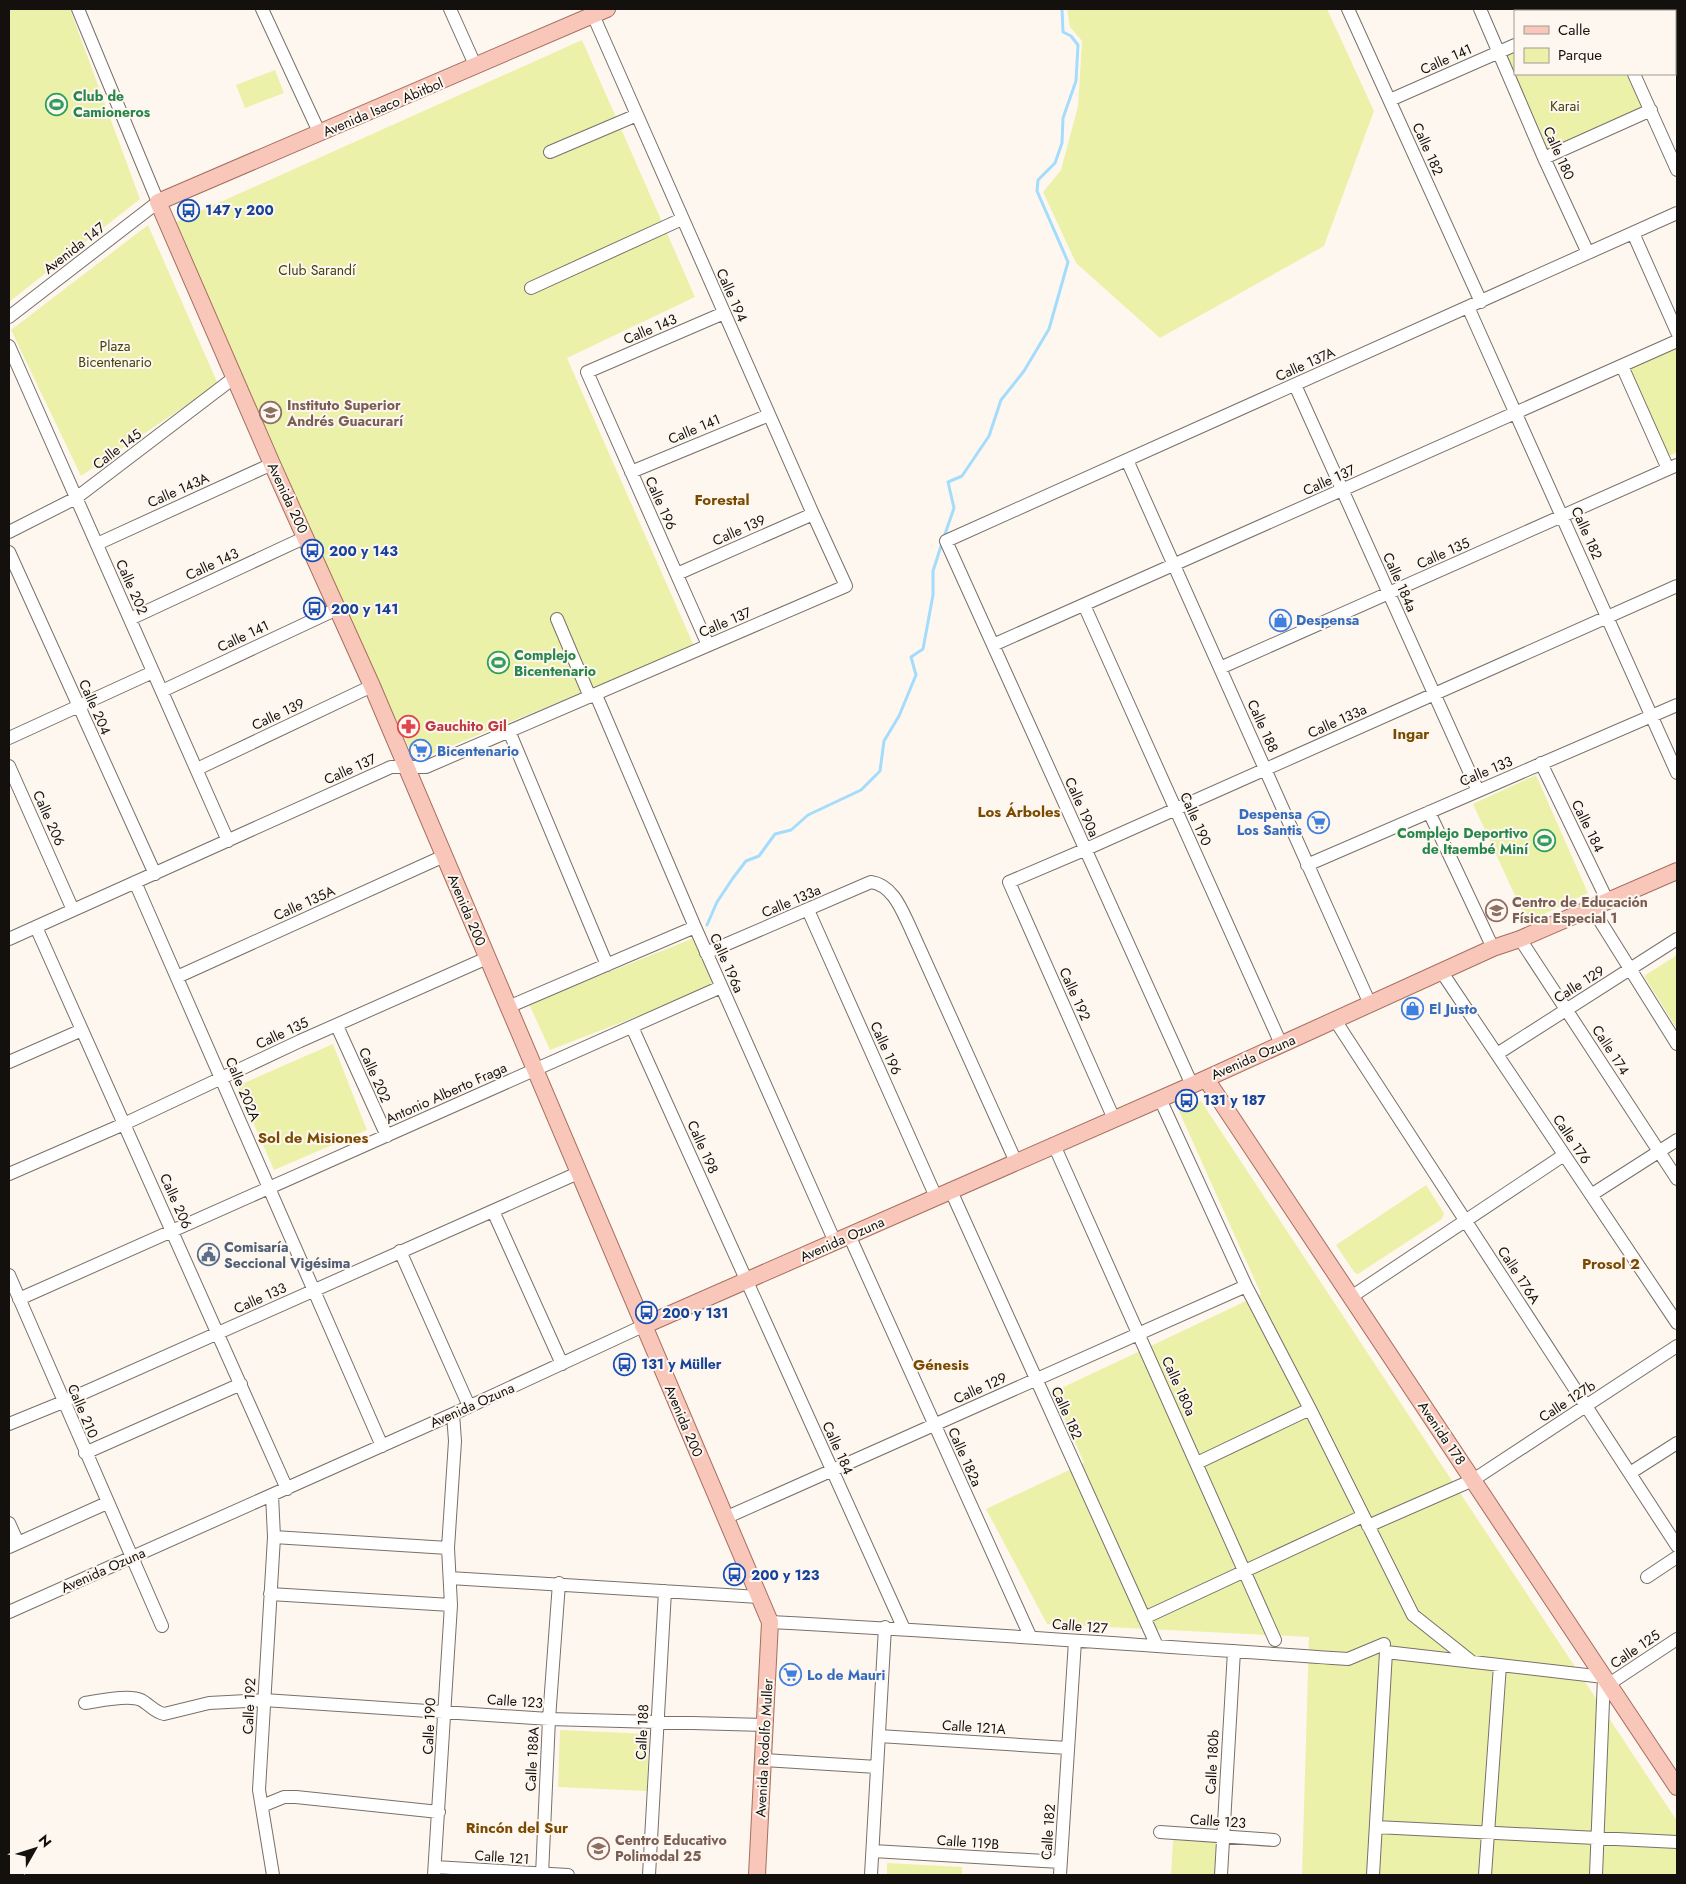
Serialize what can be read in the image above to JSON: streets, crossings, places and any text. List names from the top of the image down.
{
  "streets": {
    "main road": [
      "Avenida Isaco Abitbol",
      "Avenida 200",
      "Avenida Ozuna",
      "Avenida 178",
      "Avenida Rodolfo Muller"
    ],
    "street": [
      "Calle 141",
      "Calle 182",
      "Calle 180",
      "Avenida 147",
      "Calle 194",
      "Calle 143",
      "Calle 137A",
      "Calle 145",
      "Calle 137",
      "Calle 143A",
      "Calle 196",
      "Calle 139",
      "Calle 135",
      "Calle 184a",
      "Calle 202",
      "Calle 204",
      "Calle 133a",
      "Calle 188",
      "Calle 133",
      "Calle 190a",
      "Calle 206",
      "Calle 190",
      "Calle 184",
      "Calle 135A",
      "Calle 196a",
      "Calle 129",
      "Calle 192",
      "Calle 174",
      "Calle 202A",
      "Antonio Alberto Fraga",
      "Calle 176",
      "Calle 198",
      "Calle 176A",
      "Calle 180a",
      "Calle 127b",
      "Calle 210",
      "Calle 182a",
      "Calle 127",
      "Calle 125",
      "Calle 123",
      "Calle 121A",
      "Calle 188A",
      "Calle 180b",
      "Calle 119B",
      "Calle 121"
    ]
  },
  "crossings": [
    ["Calle 141", "Calle 182"],
    ["Calle 141", "Calle 180"],
    ["Calle 141", "Calle 194"],
    ["Calle 141", "Avenida 200"],
    ["Calle 141", "Calle 196"],
    ["Calle 141", "Calle 202"],
    ["Avenida Isaco Abitbol", "Avenida 147"],
    ["Avenida Isaco Abitbol", "Calle 194"],
    ["Avenida Isaco Abitbol", "Avenida 200"],
    ["Calle 182", "Calle 137A"],
    ["Calle 182", "Calle 137"],
    ["Calle 182", "Calle 196"],
    ["Calle 182", "Calle 135"],
    ["Calle 182", "Calle 133a"],
    ["Calle 182", "Calle 133"],
    ["Calle 182", "Calle 129"],
    ["Calle 182", "Avenida Ozuna"],
    ["Calle 182", "Calle 127b"],
    ["Calle 182", "Calle 127"],
    ["Calle 182", "Calle 121A"],
    ["Calle 182", "Calle 119B"],
    ["Calle 180", "Calle 137A"],
    ["Avenida 147", "Avenida 200"],
    ["Calle 194", "Calle 143"],
    ["Calle 194", "Calle 137"],
    ["Calle 194", "Calle 139"],
    ["Calle 143", "Avenida 200"],
    ["Calle 143", "Calle 196"],
    ["Calle 143", "Calle 202"],
    ["Calle 137A", "Calle 184a"],
    ["Calle 137A", "Calle 188"],
    ["Calle 137A", "Calle 190a"],
    ["Calle 145", "Avenida 200"],
    ["Calle 145", "Calle 202"],
    ["Calle 137", "Avenida 200"],
    ["Calle 137", "Calle 196"],
    ["Calle 137", "Calle 184a"],
    ["Calle 137", "Calle 202"],
    ["Calle 137", "Calle 204"],
    ["Calle 137", "Calle 188"],
    ["Calle 137", "Calle 190a"],
    ["Calle 137", "Calle 206"],
    ["Calle 137", "Calle 190"],
    ["Calle 137", "Calle 196a"],
    ["Calle 137", "Calle 202A"],
    ["Calle 143A", "Avenida 200"],
    ["Calle 143A", "Calle 202"],
    ["Avenida 200", "Calle 139"],
    ["Avenida 200", "Calle 135"],
    ["Avenida 200", "Calle 133"],
    ["Avenida 200", "Calle 135A"],
    ["Avenida 200", "Calle 129"],
    ["Avenida 200", "Avenida Ozuna"],
    ["Avenida 200", "Antonio Alberto Fraga"],
    ["Avenida 200", "Calle 127"],
    ["Avenida 200", "Avenida Rodolfo Muller"],
    ["Calle 196", "Calle 139"],
    ["Calle 196", "Calle 133a"],
    ["Calle 196", "Avenida Ozuna"],
    ["Calle 139", "Calle 202"],
    ["Calle 135", "Calle 184a"],
    ["Calle 135", "Calle 202"],
    ["Calle 135", "Calle 188"],
    ["Calle 135", "Calle 206"],
    ["Calle 135", "Calle 202A"],
    ["Calle 184a", "Calle 133a"],
    ["Calle 184a", "Calle 133"],
    ["Calle 202", "Antonio Alberto Fraga"],
    ["Calle 133a", "Calle 188"],
    ["Calle 133a", "Calle 190a"],
    ["Calle 133a", "Calle 190"],
    ["Calle 133a", "Calle 196a"],
    ["Calle 133a", "Calle 192"],
    ["Calle 133a", "Avenida Ozuna"],
    ["Calle 188", "Calle 133"],
    ["Calle 188", "Avenida Ozuna"],
    ["Calle 188", "Calle 123"],
    ["Calle 133", "Calle 206"],
    ["Calle 133", "Calle 184"],
    ["Calle 133", "Calle 202A"],
    ["Calle 133", "Calle 210"],
    ["Calle 190a", "Avenida Ozuna"],
    ["Calle 190a", "Avenida 178"],
    ["Calle 206", "Avenida Ozuna"],
    ["Calle 206", "Antonio Alberto Fraga"],
    ["Calle 190", "Avenida Ozuna"],
    ["Calle 190", "Calle 123"],
    ["Calle 190", "Calle 121"],
    ["Calle 184", "Calle 129"],
    ["Calle 184", "Avenida Ozuna"],
    ["Calle 184", "Calle 198"],
    ["Calle 184", "Calle 127"],
    ["Calle 135A", "Calle 202A"],
    ["Calle 196a", "Avenida Ozuna"],
    ["Calle 196a", "Antonio Alberto Fraga"],
    ["Calle 196a", "Calle 182a"],
    ["Calle 129", "Calle 174"],
    ["Calle 129", "Calle 176"],
    ["Calle 129", "Calle 180a"],
    ["Calle 129", "Calle 182a"],
    ["Calle 192", "Avenida Ozuna"],
    ["Calle 192", "Calle 123"],
    ["Calle 174", "Avenida Ozuna"],
    ["Avenida Ozuna", "Calle 202A"],
    ["Avenida Ozuna", "Calle 176"],
    ["Avenida Ozuna", "Calle 198"],
    ["Avenida Ozuna", "Calle 176A"],
    ["Avenida Ozuna", "Calle 180a"],
    ["Avenida Ozuna", "Calle 210"],
    ["Avenida Ozuna", "Avenida 178"],
    ["Avenida Ozuna", "Calle 182a"],
    ["Calle 202A", "Antonio Alberto Fraga"],
    ["Antonio Alberto Fraga", "Calle 198"],
    ["Antonio Alberto Fraga", "Calle 210"],
    ["Calle 176A", "Calle 127b"],
    ["Calle 180a", "Calle 127b"],
    ["Calle 127b", "Avenida 178"],
    ["Avenida 178", "Calle 125"],
    ["Calle 182a", "Calle 127"],
    ["Calle 127", "Avenida Rodolfo Muller"],
    ["Calle 127", "Calle 180b"],
    ["Calle 123", "Avenida Rodolfo Muller"],
    ["Calle 123", "Calle 188A"],
    ["Calle 123", "Calle 180b"],
    ["Calle 188A", "Calle 121"]
  ],
  "districts": [
    "Forestal",
    "Ingar",
    "Los Árboles",
    "Sol de Misiones",
    "Prosol 2",
    "Génesis",
    "Rincón del Sur"
  ],
  "parks": ["Karai", "Club Sarandí", "Plaza Bicentenario"],
  "places": {
    "sports": ["Club de Camioneros", "Complejo Bicentenario", "Complejo Deportivo de Itaembé Miní"],
    "bus stop": [
      "147 y 200",
      "200 y 143",
      "200 y 141",
      "131 y 187",
      "200 y 131",
      "131 y Müller",
      "200 y 123"
    ],
    "school or university": ["Instituto Superior Andrés Guacurarí", "Centro de Educación Física Especial 1", "Centro Educativo Polimodal 25"],
    "shop": ["Despensa", "El Justo"],
    "pharmacy": ["Gauchito Gil"],
    "supermarket": ["Bicentenario", "Despensa Los Santis", "Lo de Mauri"],
    "public building": ["Comisaría Seccional Vigésima"]
  },
  "legend": ["Calle", "Parque"],
  "north": "top right"
}
